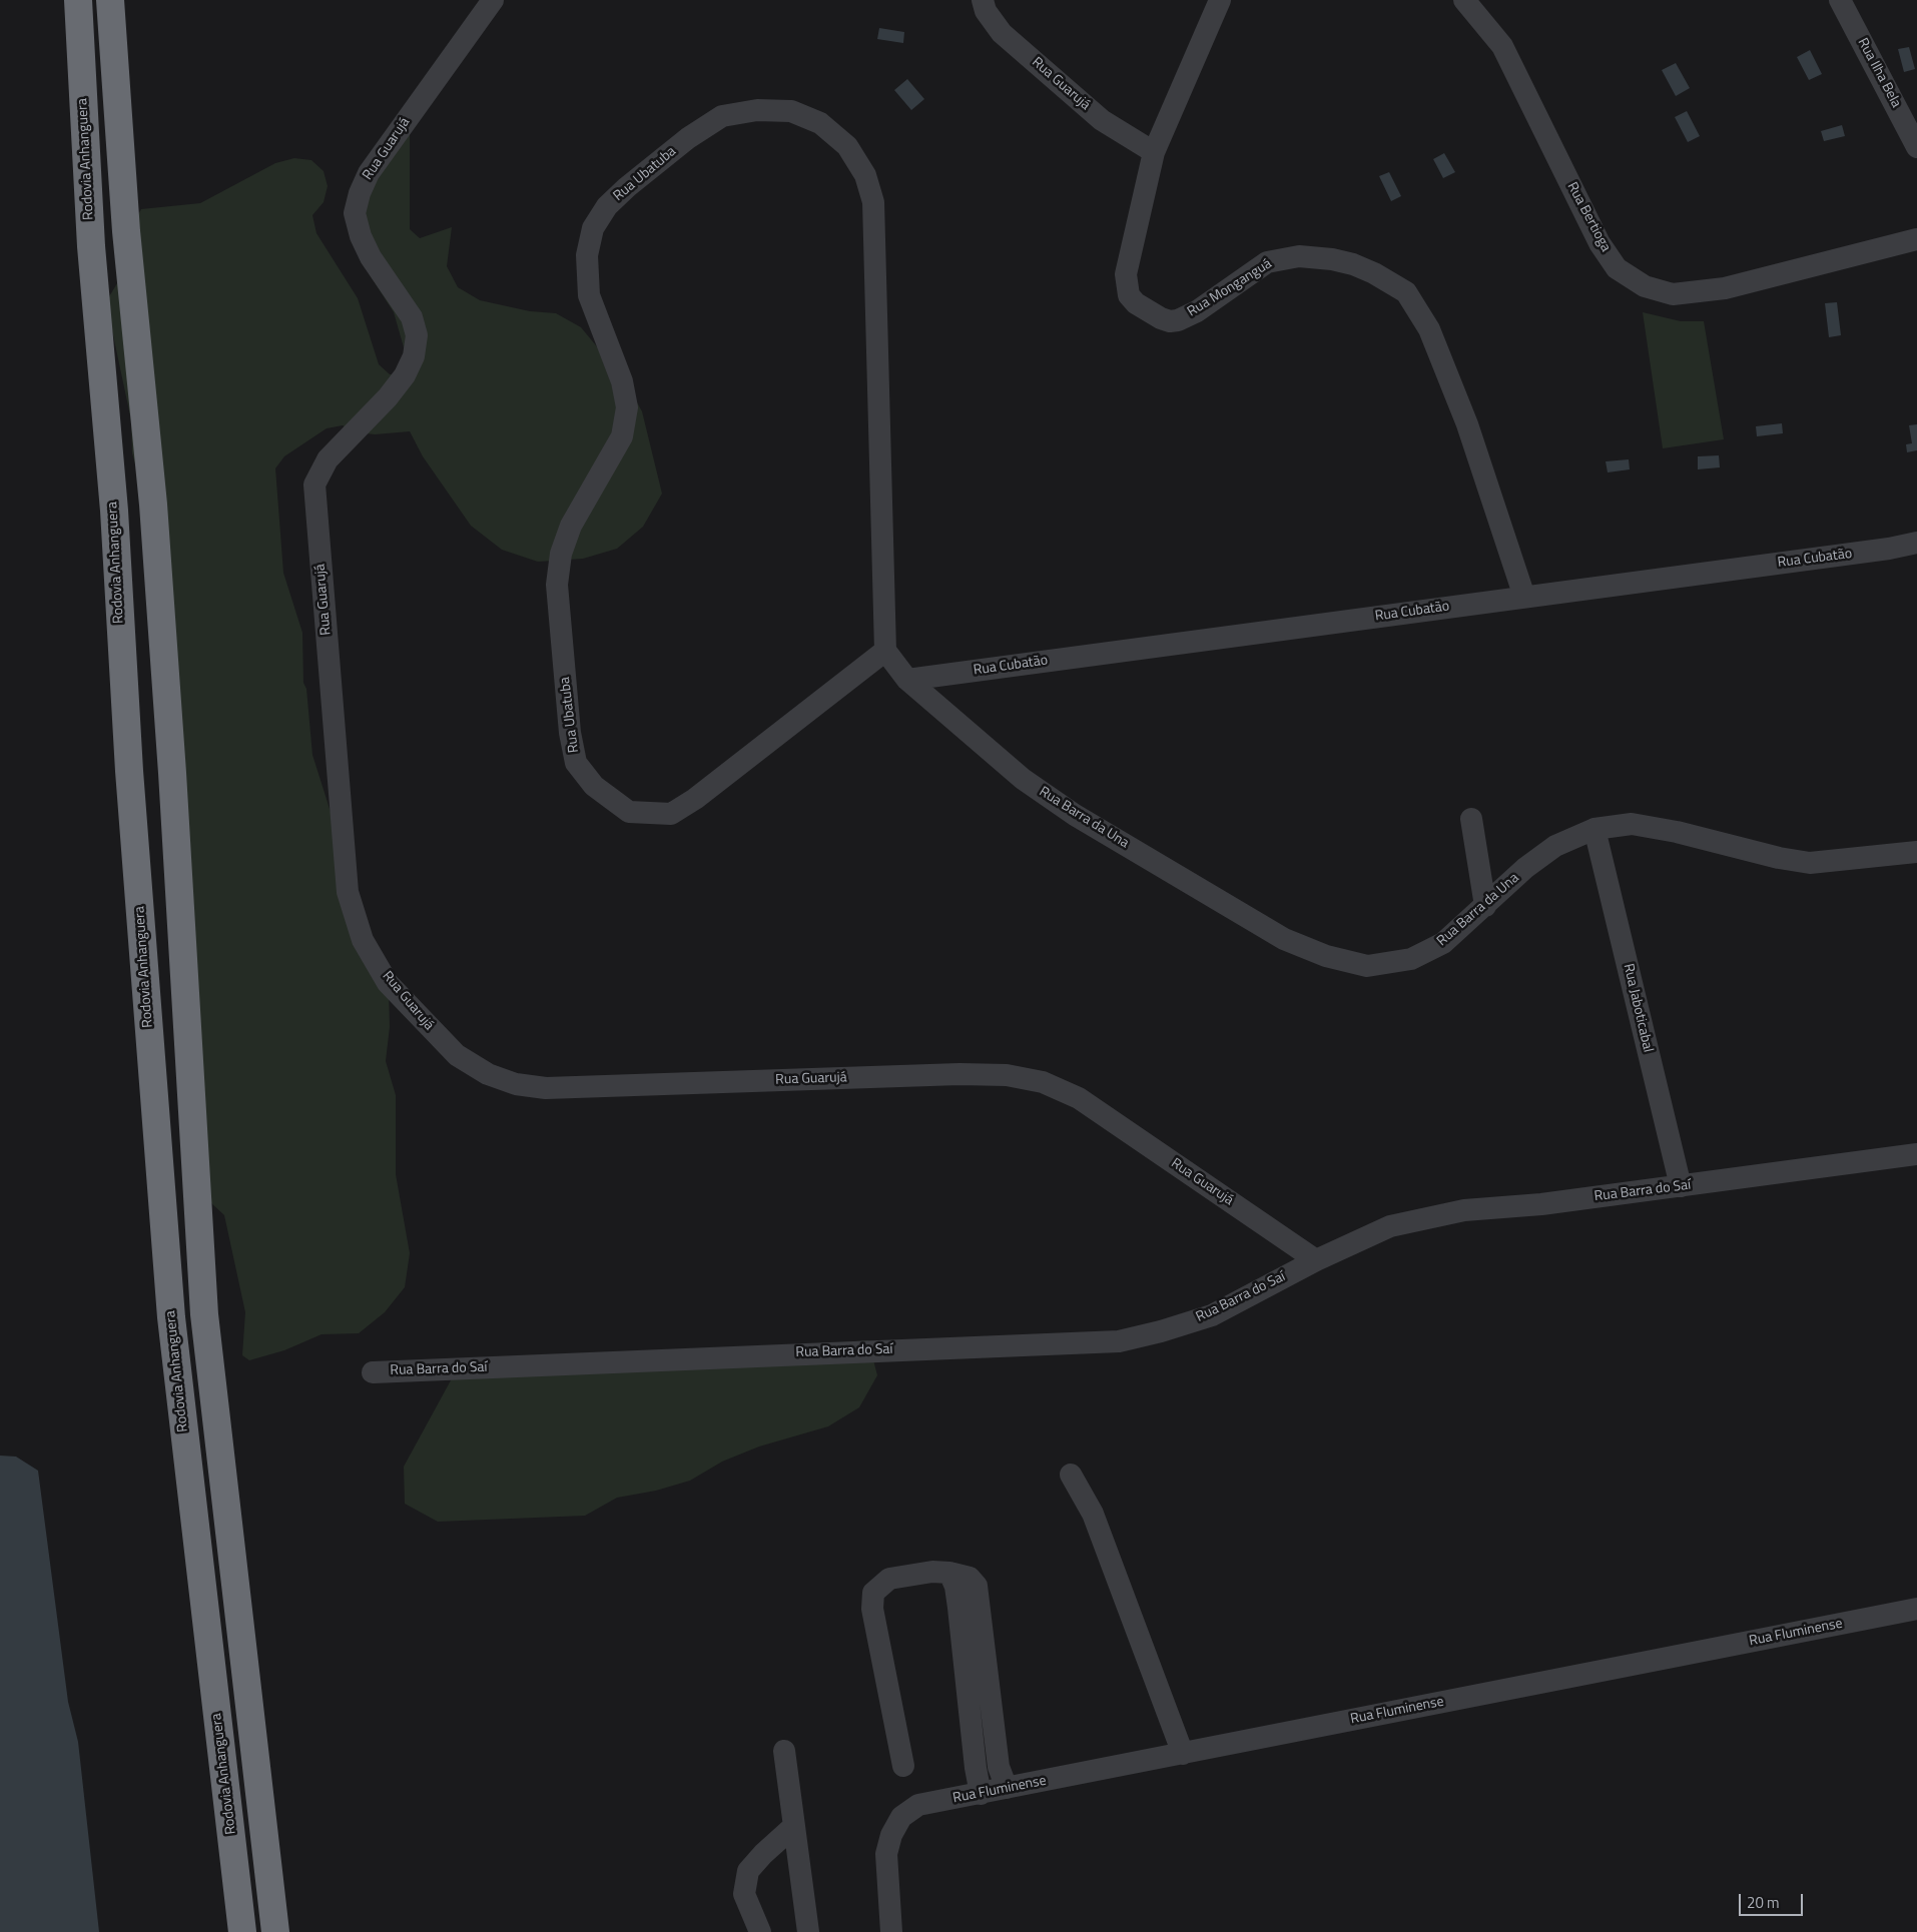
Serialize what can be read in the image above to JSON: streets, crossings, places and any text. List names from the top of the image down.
{
  "streets": {
    "highway": ["Rodovia Anhanguera"],
    "street": [
      "Rua Ilha Bela",
      "Rua Guarujá",
      "Rua Ubatuba",
      "Rua Bertioga",
      "Rua Monganguá",
      "Rua Cubatão",
      "Rua Barra da Una",
      "Rua Jaboticabal",
      "Rua Barra do Saí",
      "Rua Fluminense"
    ]
  },
  "crossings": [
    ["Rua Guarujá", "Rua Monganguá"],
    ["Rua Guarujá", "Rua Barra do Saí"],
    ["Rua Ubatuba", "Rua Barra da Una"],
    ["Rua Monganguá", "Rua Cubatão"],
    ["Rua Cubatão", "Rua Barra da Una"],
    ["Rua Barra da Una", "Rua Jaboticabal"],
    ["Rua Jaboticabal", "Rua Barra do Saí"]
  ],
  "scale_bar": "20 m"
}
